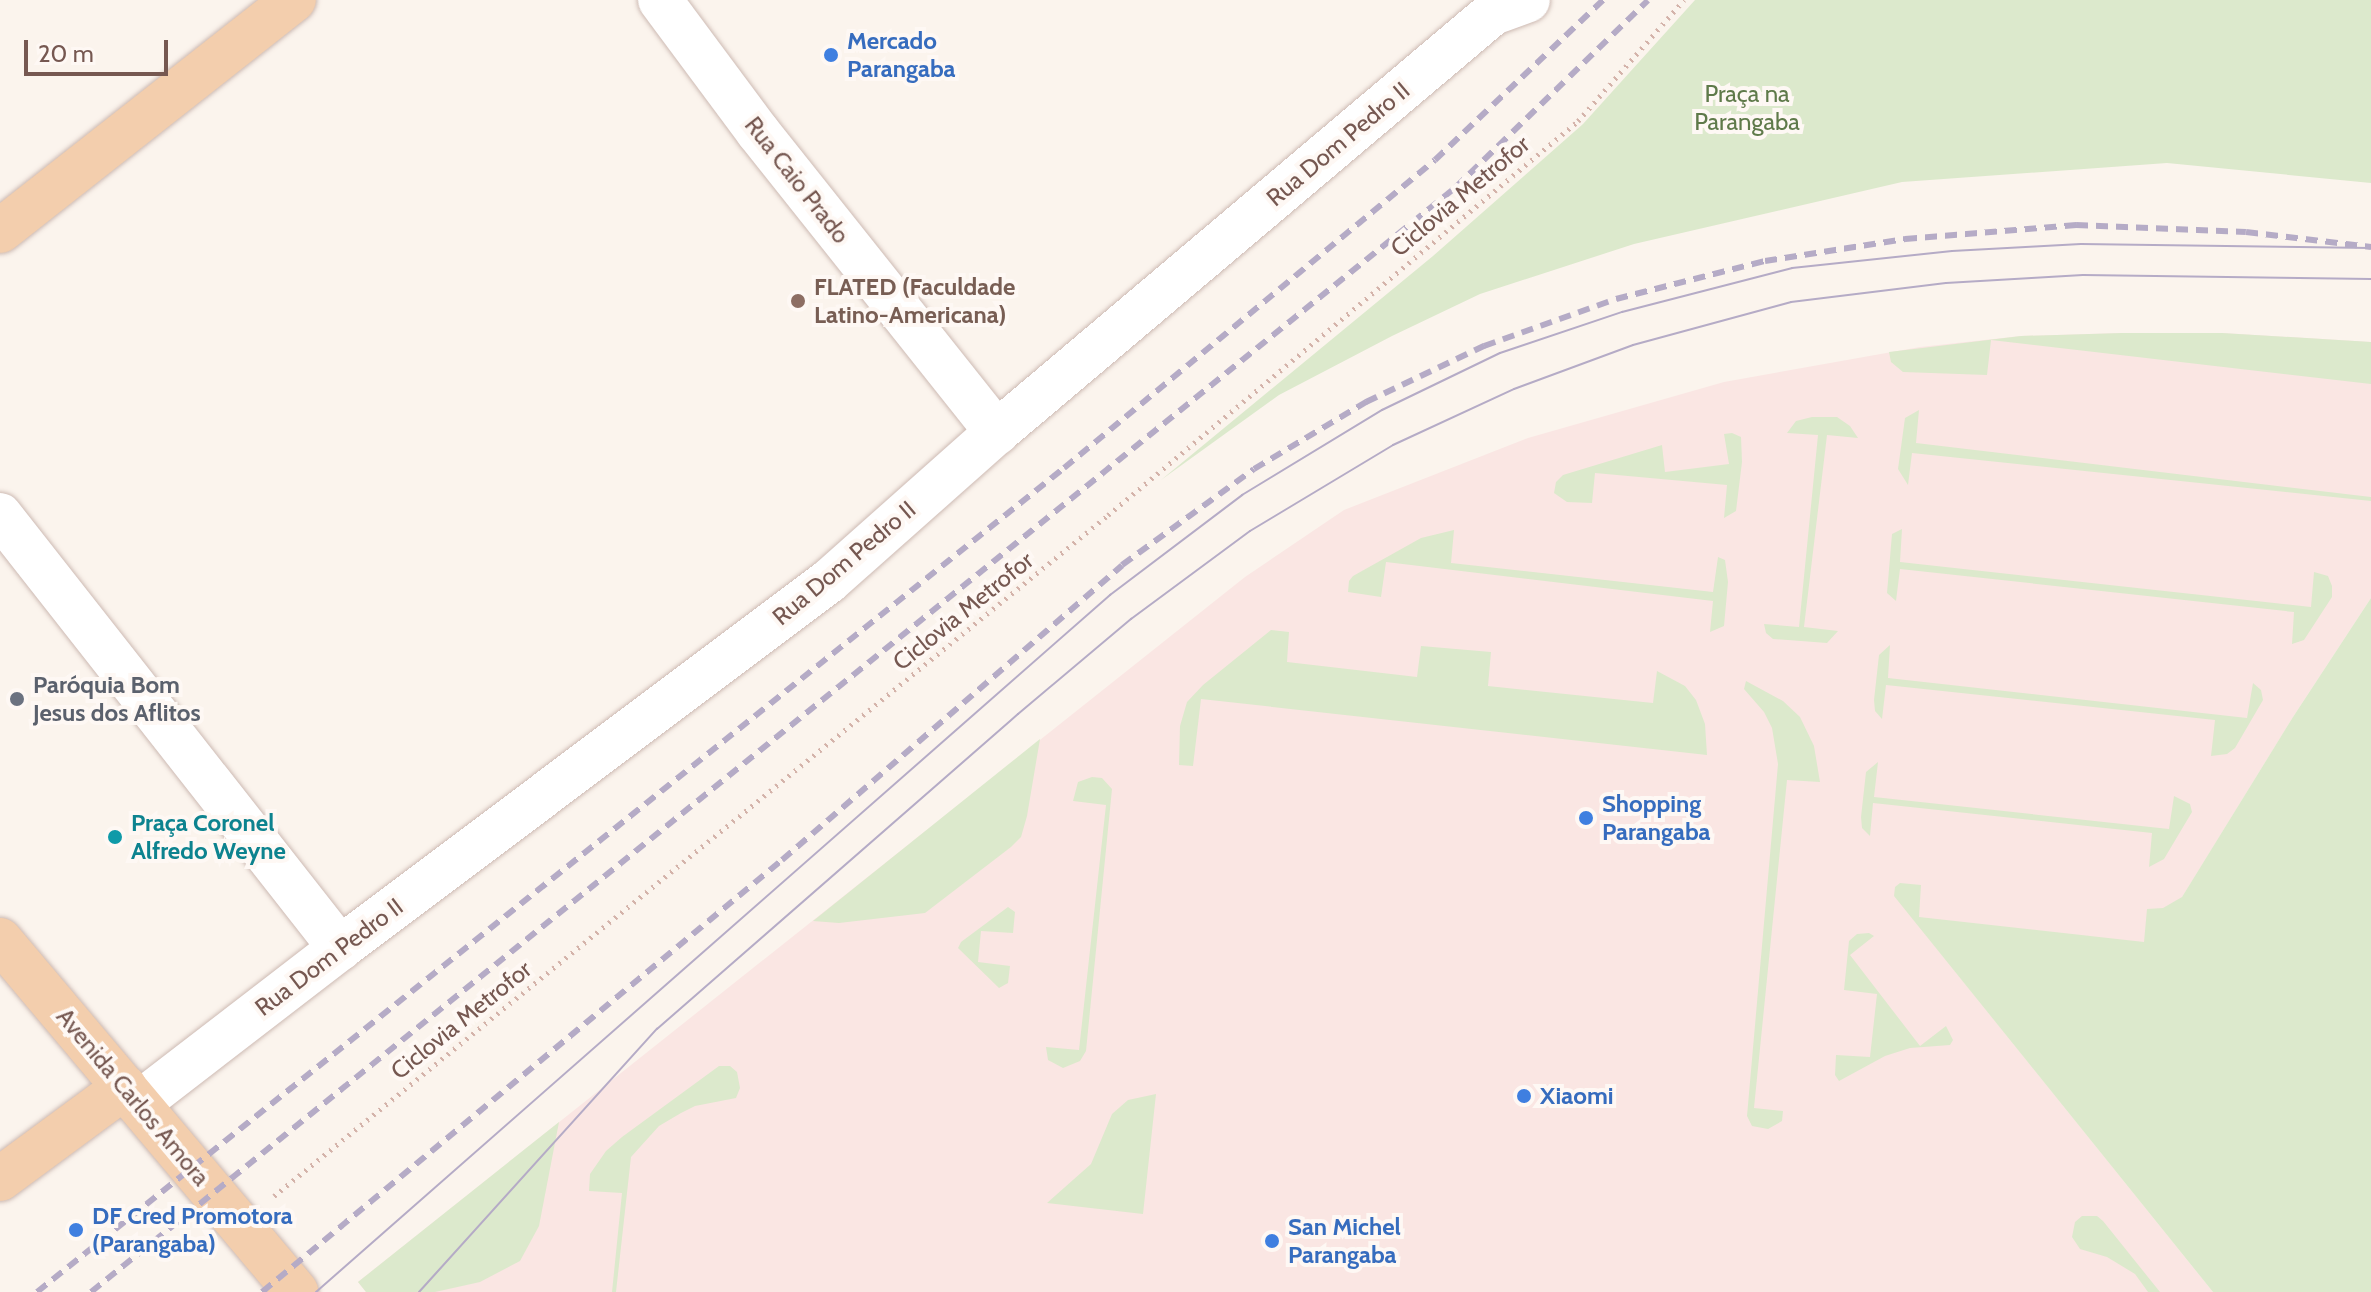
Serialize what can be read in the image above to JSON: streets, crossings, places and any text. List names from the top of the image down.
{
  "streets": {
    "main road": ["Rua Dom Pedro II", "Avenida Carlos Amora"],
    "street": ["Rua Caio Prado"],
    "path": ["Ciclovia Metrofor"]
  },
  "crossings": [
    ["Rua Dom Pedro II", "Rua Caio Prado"],
    ["Rua Dom Pedro II", "Avenida Carlos Amora"],
    ["Ciclovia Metrofor", "Avenida Carlos Amora"]
  ],
  "parks": ["Praça na Parangaba"],
  "places": [
    "Mercado Parangaba",
    "FLATED (Faculdade Latino-Americana)",
    "Paróquia Bom Jesus dos Aflitos",
    "Shopping Parangaba",
    "Praça Coronel Alfredo Weyne",
    "Xiaomi",
    "DF Cred Promotora (Parangaba)",
    "San Michel Parangaba"
  ],
  "scale_bar": "20 m"
}
